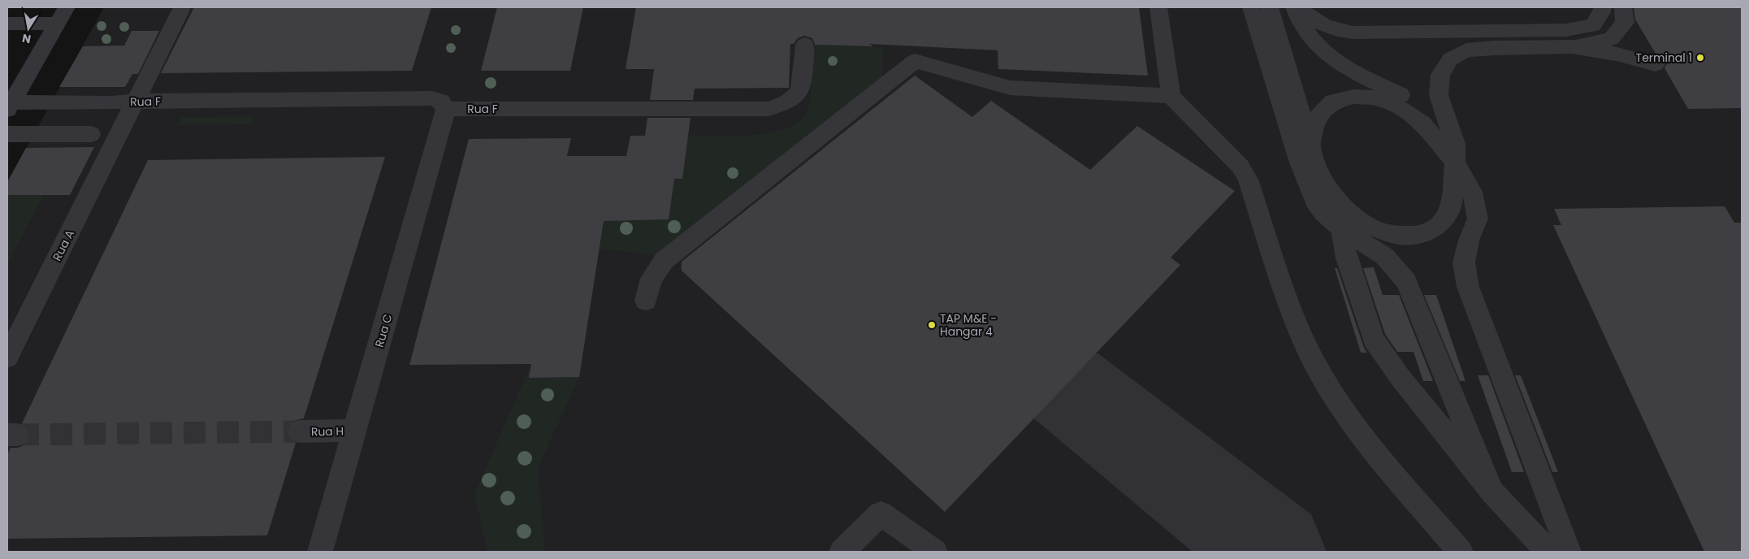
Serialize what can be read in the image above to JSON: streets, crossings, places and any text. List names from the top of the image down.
{
  "streets": {
    "street": [
      "Rua F",
      "Rua A",
      "Rua C",
      "Rua H"
    ]
  },
  "crossings": [
    ["Rua F", "Rua A"],
    ["Rua F", "Rua C"],
    ["Rua C", "Rua H"]
  ],
  "places": ["Terminal 1", "TAP M&E - Hangar 4"],
  "north": "bottom"
}
